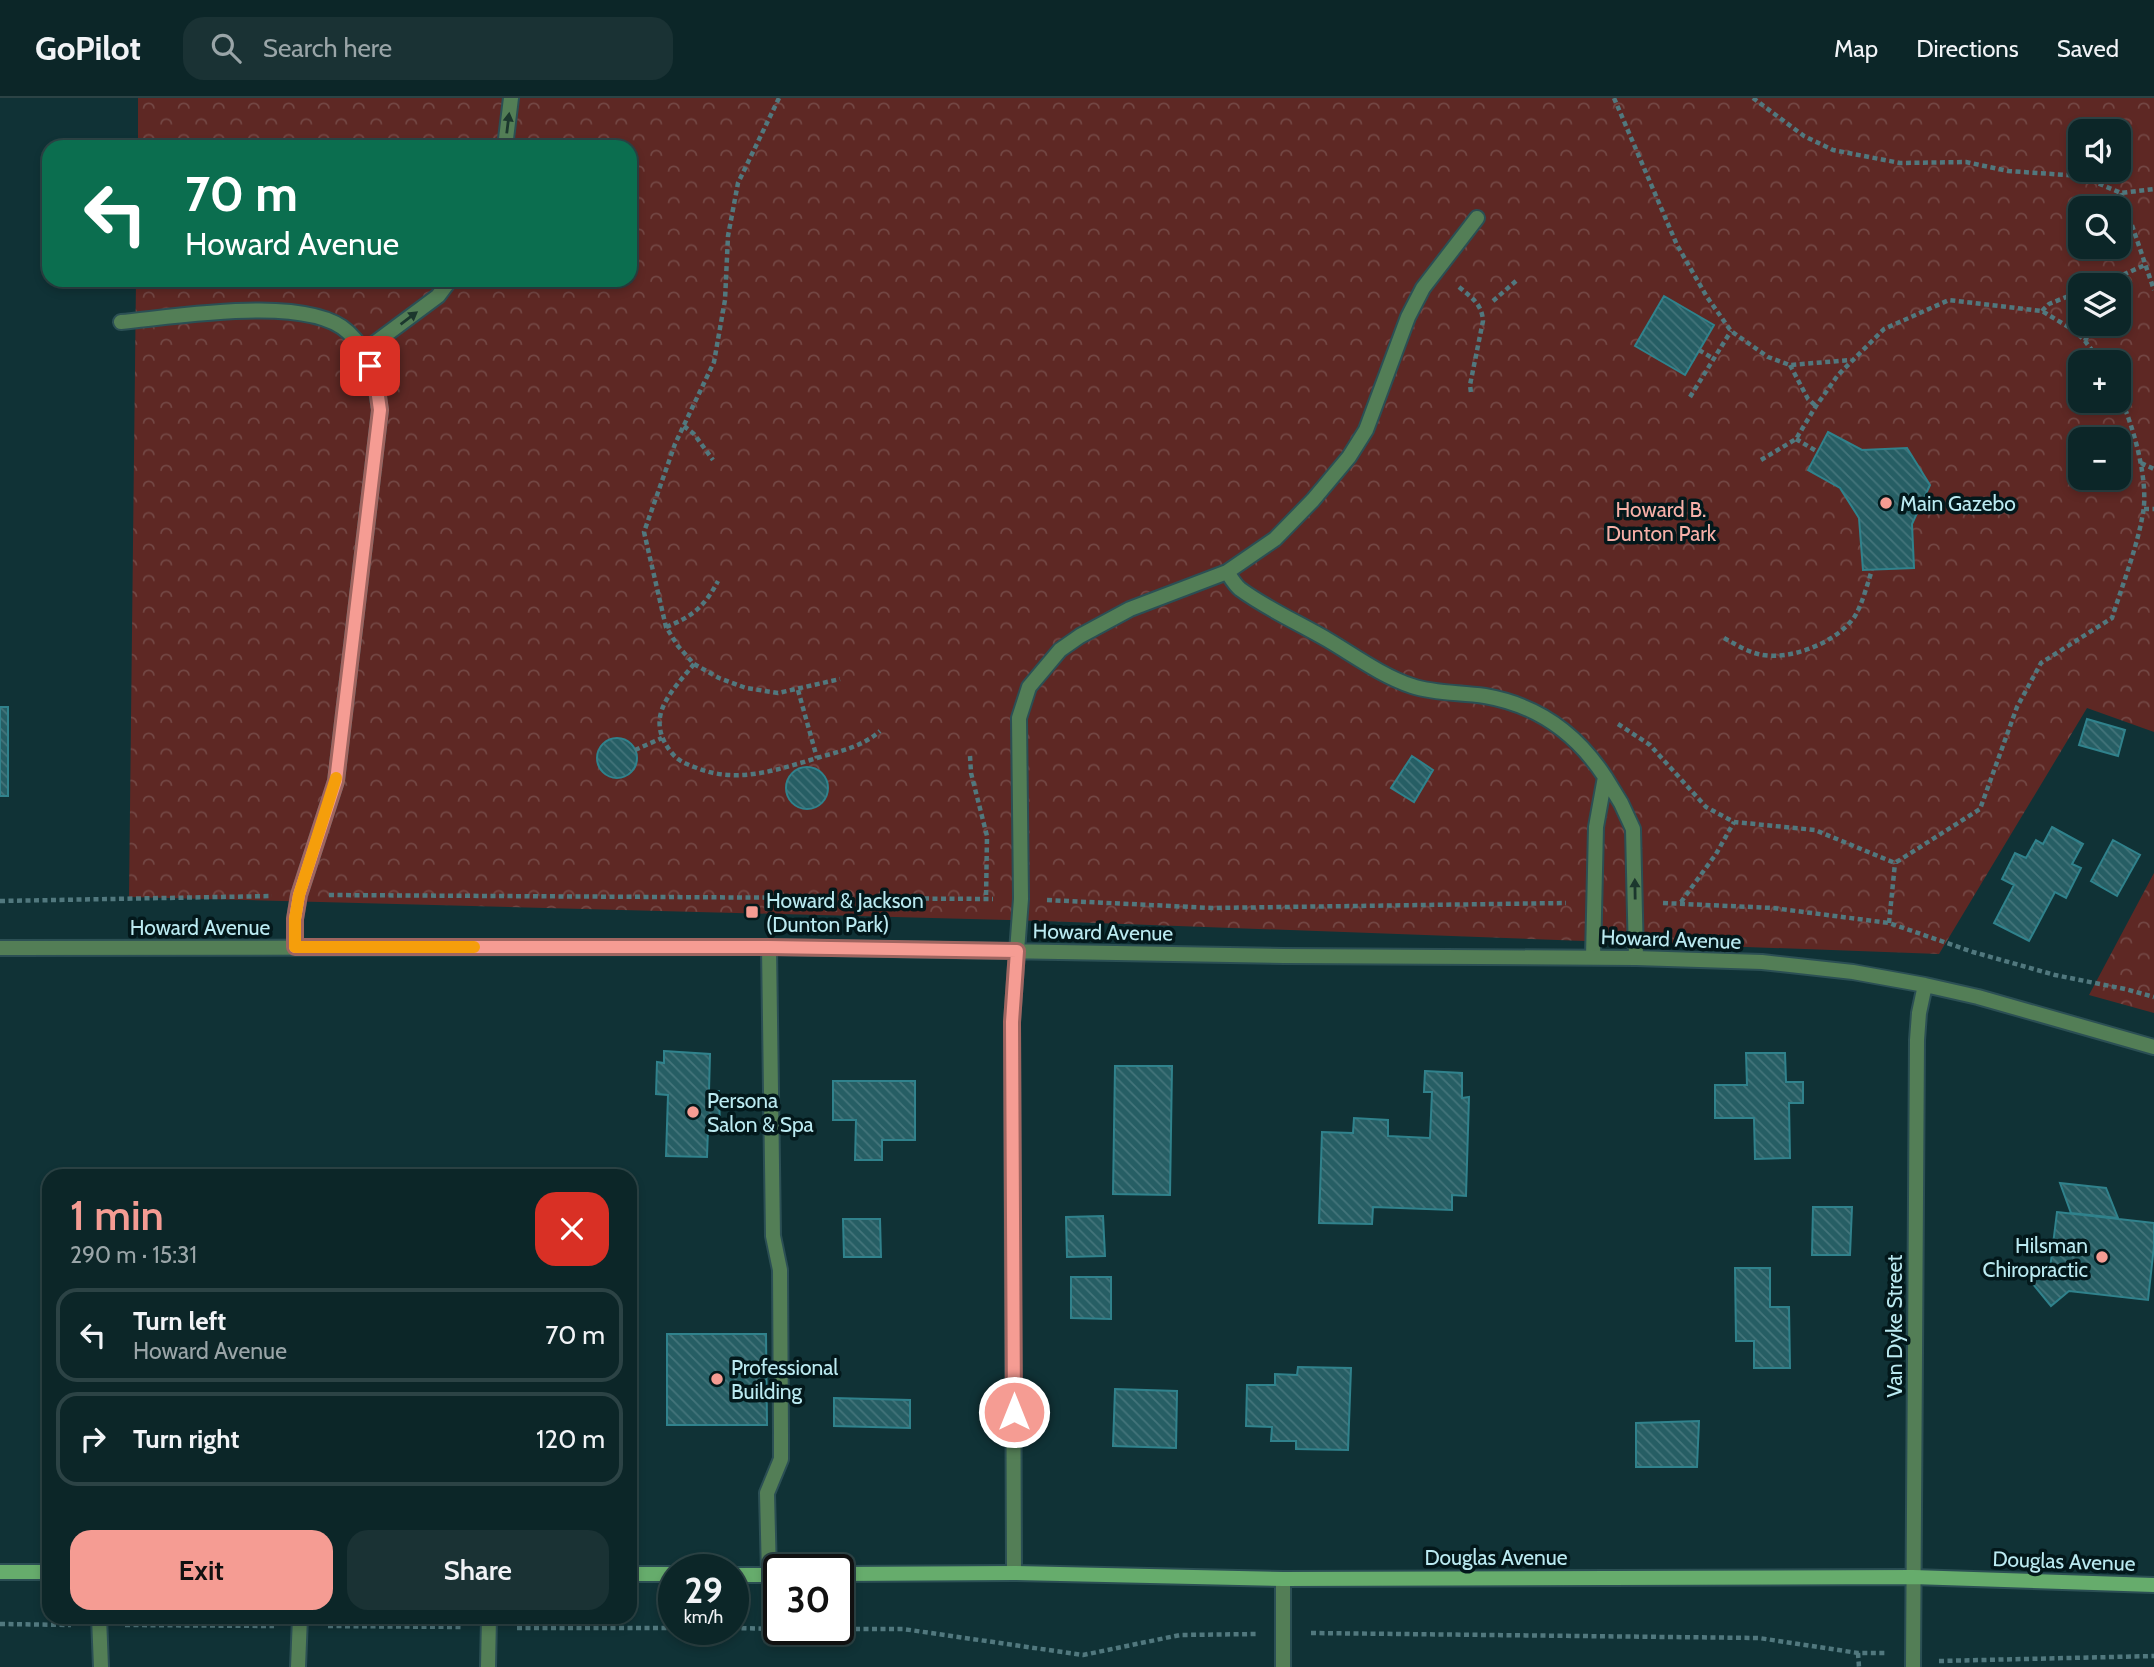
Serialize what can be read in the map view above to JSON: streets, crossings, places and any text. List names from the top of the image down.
{
  "streets": {
    "street": ["Howard Avenue", "Van Dyke Street", "Douglas Avenue"]
  },
  "crossings": [
    ["Howard Avenue", "Van Dyke Street"],
    ["Van Dyke Street", "Douglas Avenue"]
  ],
  "parks": ["Howard B. Dunton Park"],
  "places": {
    "other": [
      "Main Gazebo",
      "Persona Salon & Spa",
      "Hilsman Chiropractic",
      "Professional Building"
    ],
    "transit": ["Howard & Jackson (Dunton Park)"]
  },
  "page": {
    "header": "GoPilot",
    "search": "Search here",
    "nav": ["Map", "Directions", "Saved"],
    "map_buttons": ["+", "−"],
    "turn": ["70 m", "Howard Avenue"],
    "heading": ["1 min", "290 m · 15:31"],
    "list": [
      {
        "name": "Turn left",
        "note": "Howard Avenue",
        "value": "70 m"
      },
      {
        "name": "Turn right",
        "value": "120 m"
      }
    ],
    "buttons": ["Exit", "Share"],
    "speed": "29 km/h",
    "limit": "30"
  }
}
